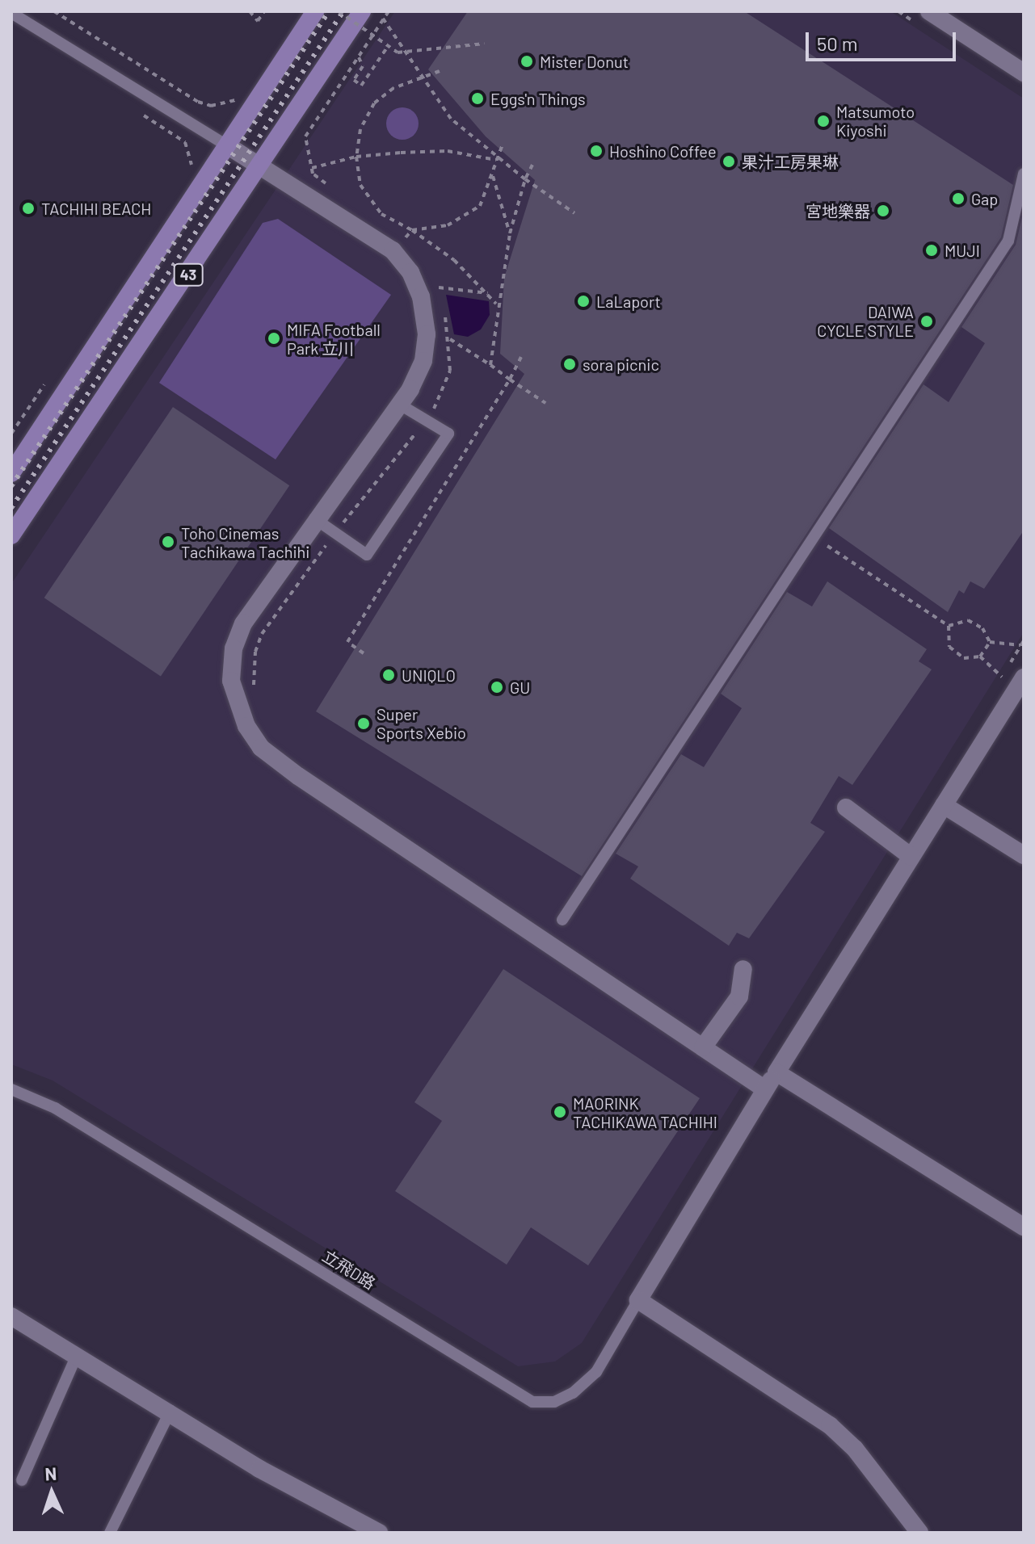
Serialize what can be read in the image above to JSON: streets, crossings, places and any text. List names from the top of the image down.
{
  "streets": {
    "main road": ["43"],
    "lane": ["立飛D路"]
  },
  "places": [
    "Mister Donut",
    "Eggs'n Things",
    "Matsumoto Kiyoshi",
    "Hoshino Coffee",
    "果汁工房果琳",
    "Gap",
    "TACHIHI BEACH",
    "宮地樂器",
    "MUJI",
    "LaLaport",
    "DAIWA CYCLE STYLE",
    "MIFA Football Park 立川",
    "sora picnic",
    "Toho Cinemas Tachikawa Tachihi",
    "UNIQLO",
    "GU",
    "Super Sports Xebio",
    "MAORINK TACHIKAWA TACHIHI"
  ],
  "scale_bar": "50 m",
  "north": "top"
}
